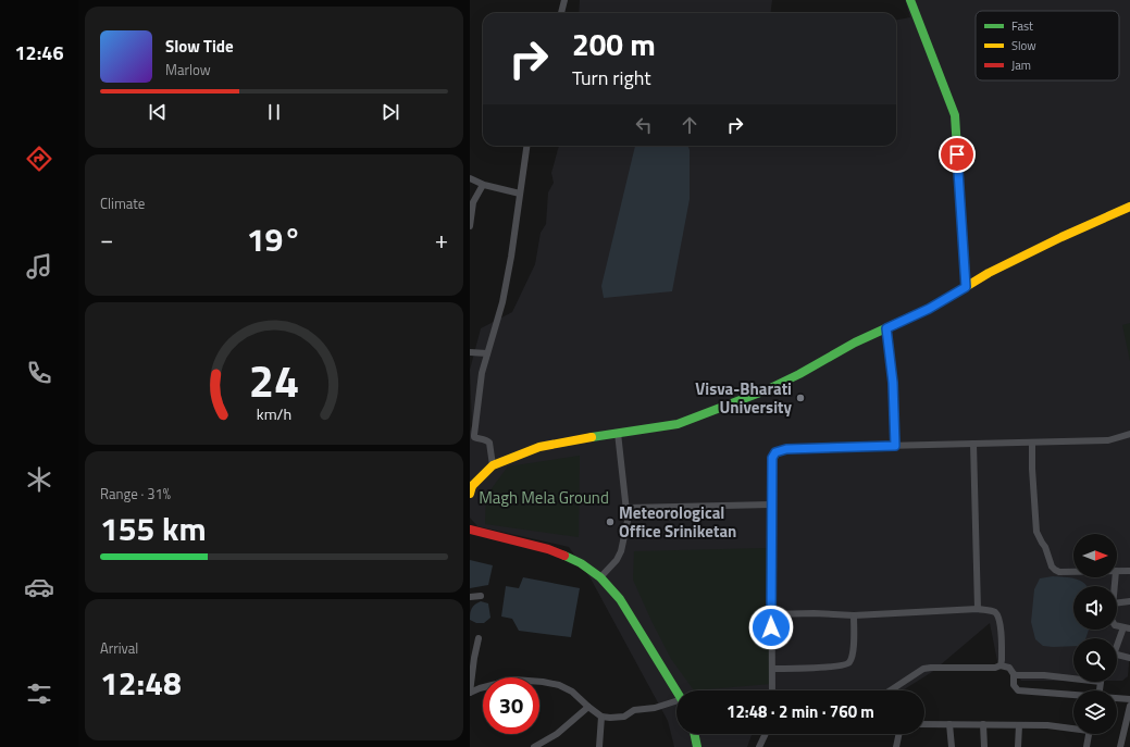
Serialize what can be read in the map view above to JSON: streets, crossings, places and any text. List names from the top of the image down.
{
  "parks": ["Magh Mela Ground"],
  "places": ["Visva-Bharati University", "Meteorological Office Sriniketan"],
  "legend": ["Fast", "Slow", "Jam"],
  "north": "right",
  "page": {
    "tabs": "12:46",
    "turn": ["200 m", "Turn right"],
    "song": ["Slow Tide", "Marlow"],
    "tile": [
      "Climate",
      ["Range · 31%", "155 km"],
      ["Arrival", "12:48"]
    ],
    "heat": ["−", "19°", "+"],
    "limit": "30",
    "trip": "12:48 · 2 min · 760 m",
    "gauge": ["24", "km/h"]
  }
}
